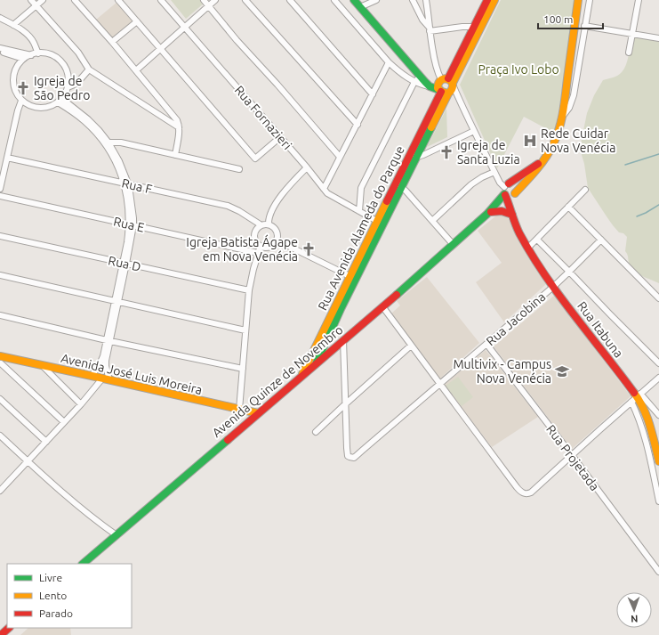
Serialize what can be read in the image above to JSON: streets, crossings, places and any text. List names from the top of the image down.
{
  "streets": {
    "main road": [
      "Rua Avenida Alameda do Parque",
      "Rua Itabuna",
      "Avenida José Luis Moreira",
      "Avenida Quinze de Novembro"
    ],
    "street": [
      "Rua Fornazieri",
      "Rua F",
      "Rua E",
      "Rua D",
      "Rua Jacobina",
      "Rua Projetada"
    ]
  },
  "crossings": [
    ["Rua Fornazieri", "Rua Avenida Alameda do Parque"],
    ["Rua Avenida Alameda do Parque", "Avenida Quinze de Novembro"],
    ["Rua Jacobina", "Rua Itabuna"],
    ["Rua Jacobina", "Rua Projetada"],
    ["Avenida José Luis Moreira", "Avenida Quinze de Novembro"]
  ],
  "parks": ["Praça Ivo Lobo"],
  "places": {
    "church": ["Igreja de São Pedro", "Igreja de Santa Luzia", "Igreja Batista Ágape em Nova Venécia"],
    "hospital": ["Rede Cuidar Nova Venécia"],
    "school or university": ["Multivix - Campus Nova Venécia"]
  },
  "legend": ["Livre", "Lento", "Parado"],
  "scale_bar": "100 m",
  "north": "bottom"
}
